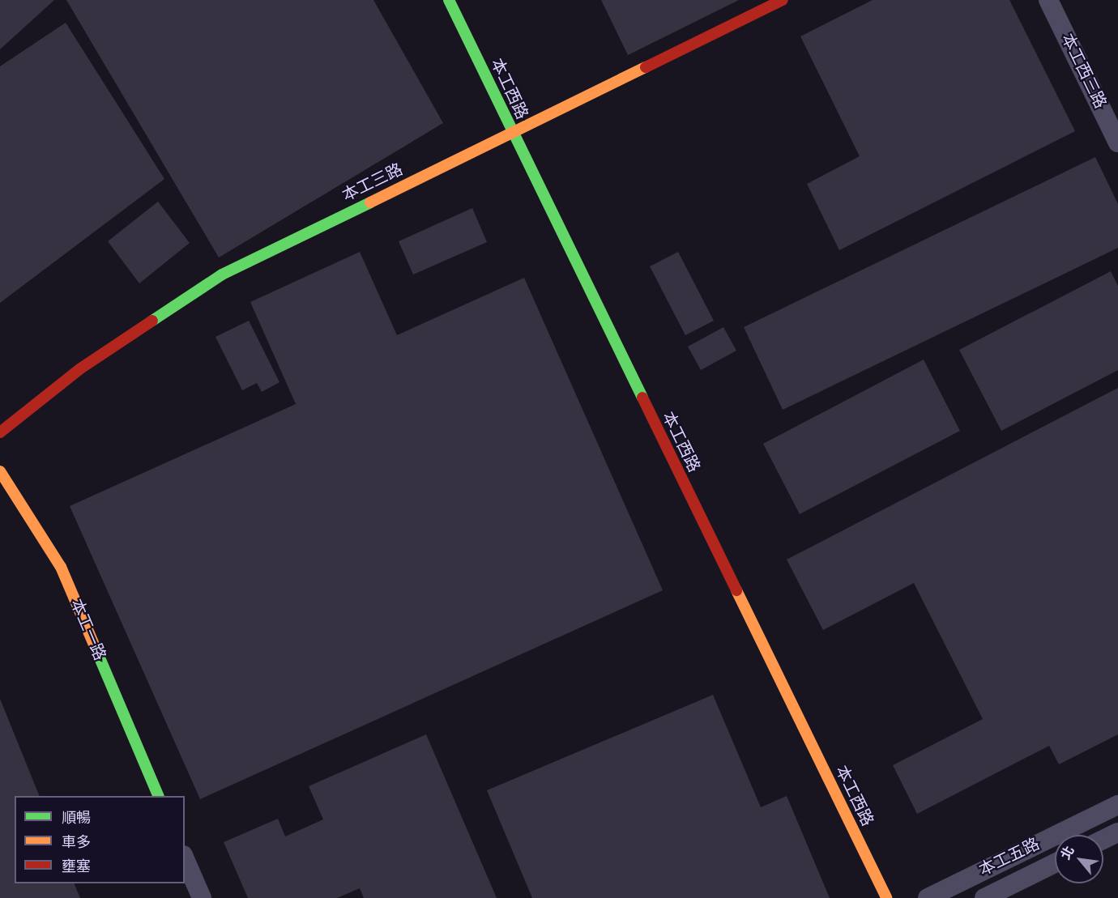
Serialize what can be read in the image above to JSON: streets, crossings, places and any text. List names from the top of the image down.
{
  "streets": {
    "street": [
      "本工西三路",
      "本工西路",
      "本工三路",
      "本工一路",
      "本工五路"
    ]
  },
  "crossings": [
    ["本工西路", "本工三路"]
  ],
  "legend": ["順暢", "車多", "壅塞"],
  "north": "top left"
}
